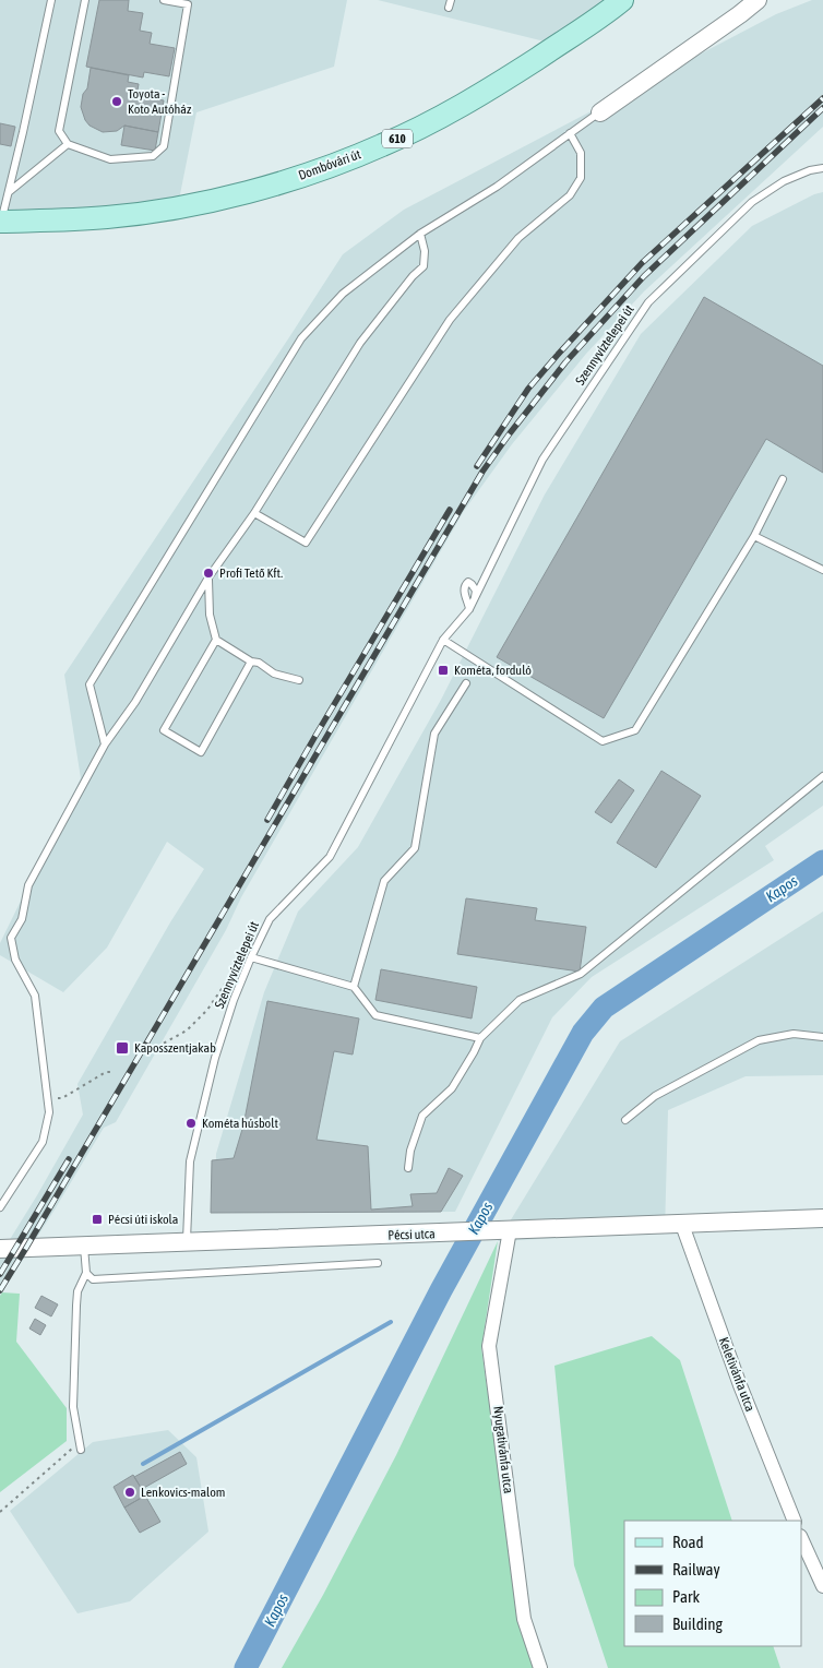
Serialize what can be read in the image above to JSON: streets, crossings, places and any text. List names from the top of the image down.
{
  "streets": {
    "main road": ["610", "Dombóvári út"],
    "street": ["Pécsi utca", "Keletivánfa utca", "Nyugativánfa utca"],
    "lane": ["Szennyvíztelepei út"]
  },
  "crossings": [
    ["Szennyvíztelepei út", "Pécsi utca"],
    ["Pécsi utca", "Keletivánfa utca"],
    ["Pécsi utca", "Nyugativánfa utca"]
  ],
  "water": ["Kapos"],
  "places": {
    "other": [
      "Toyota - Koto Autóház",
      "Profi Tető Kft.",
      "Kométa húsbolt",
      "Lenkovics-malom"
    ],
    "transit": ["Kométa, forduló", "Kaposszentjakab", "Pécsi úti iskola"]
  },
  "legend": [
    "Road",
    "Railway",
    "Park",
    "Building"
  ]
}
